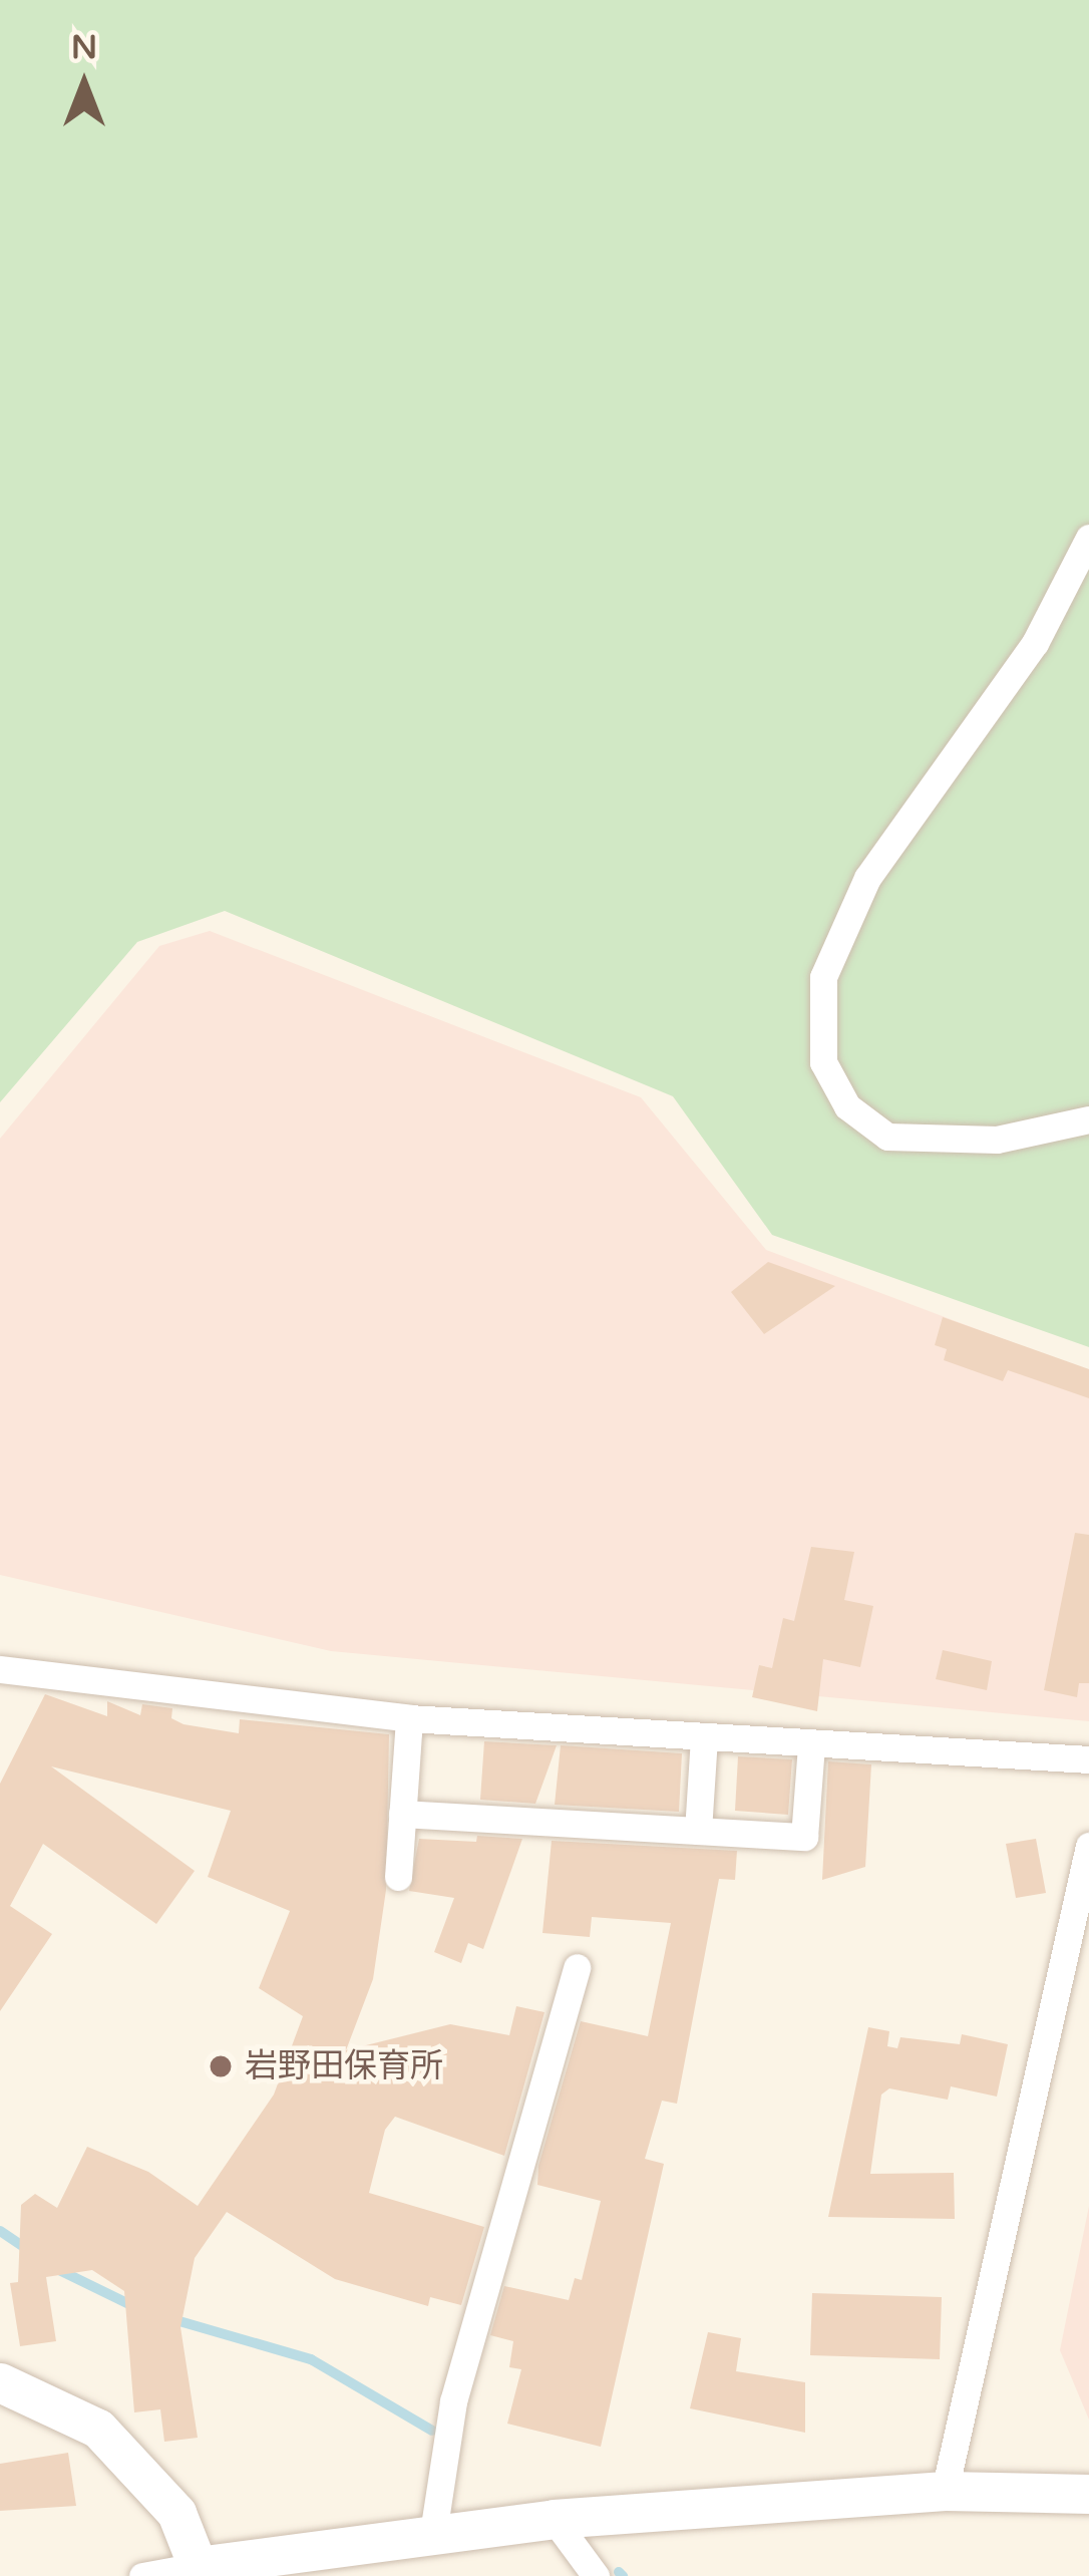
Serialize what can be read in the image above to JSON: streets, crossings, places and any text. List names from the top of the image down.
{
  "places": ["岩野田保育所"],
  "north": "top"
}
